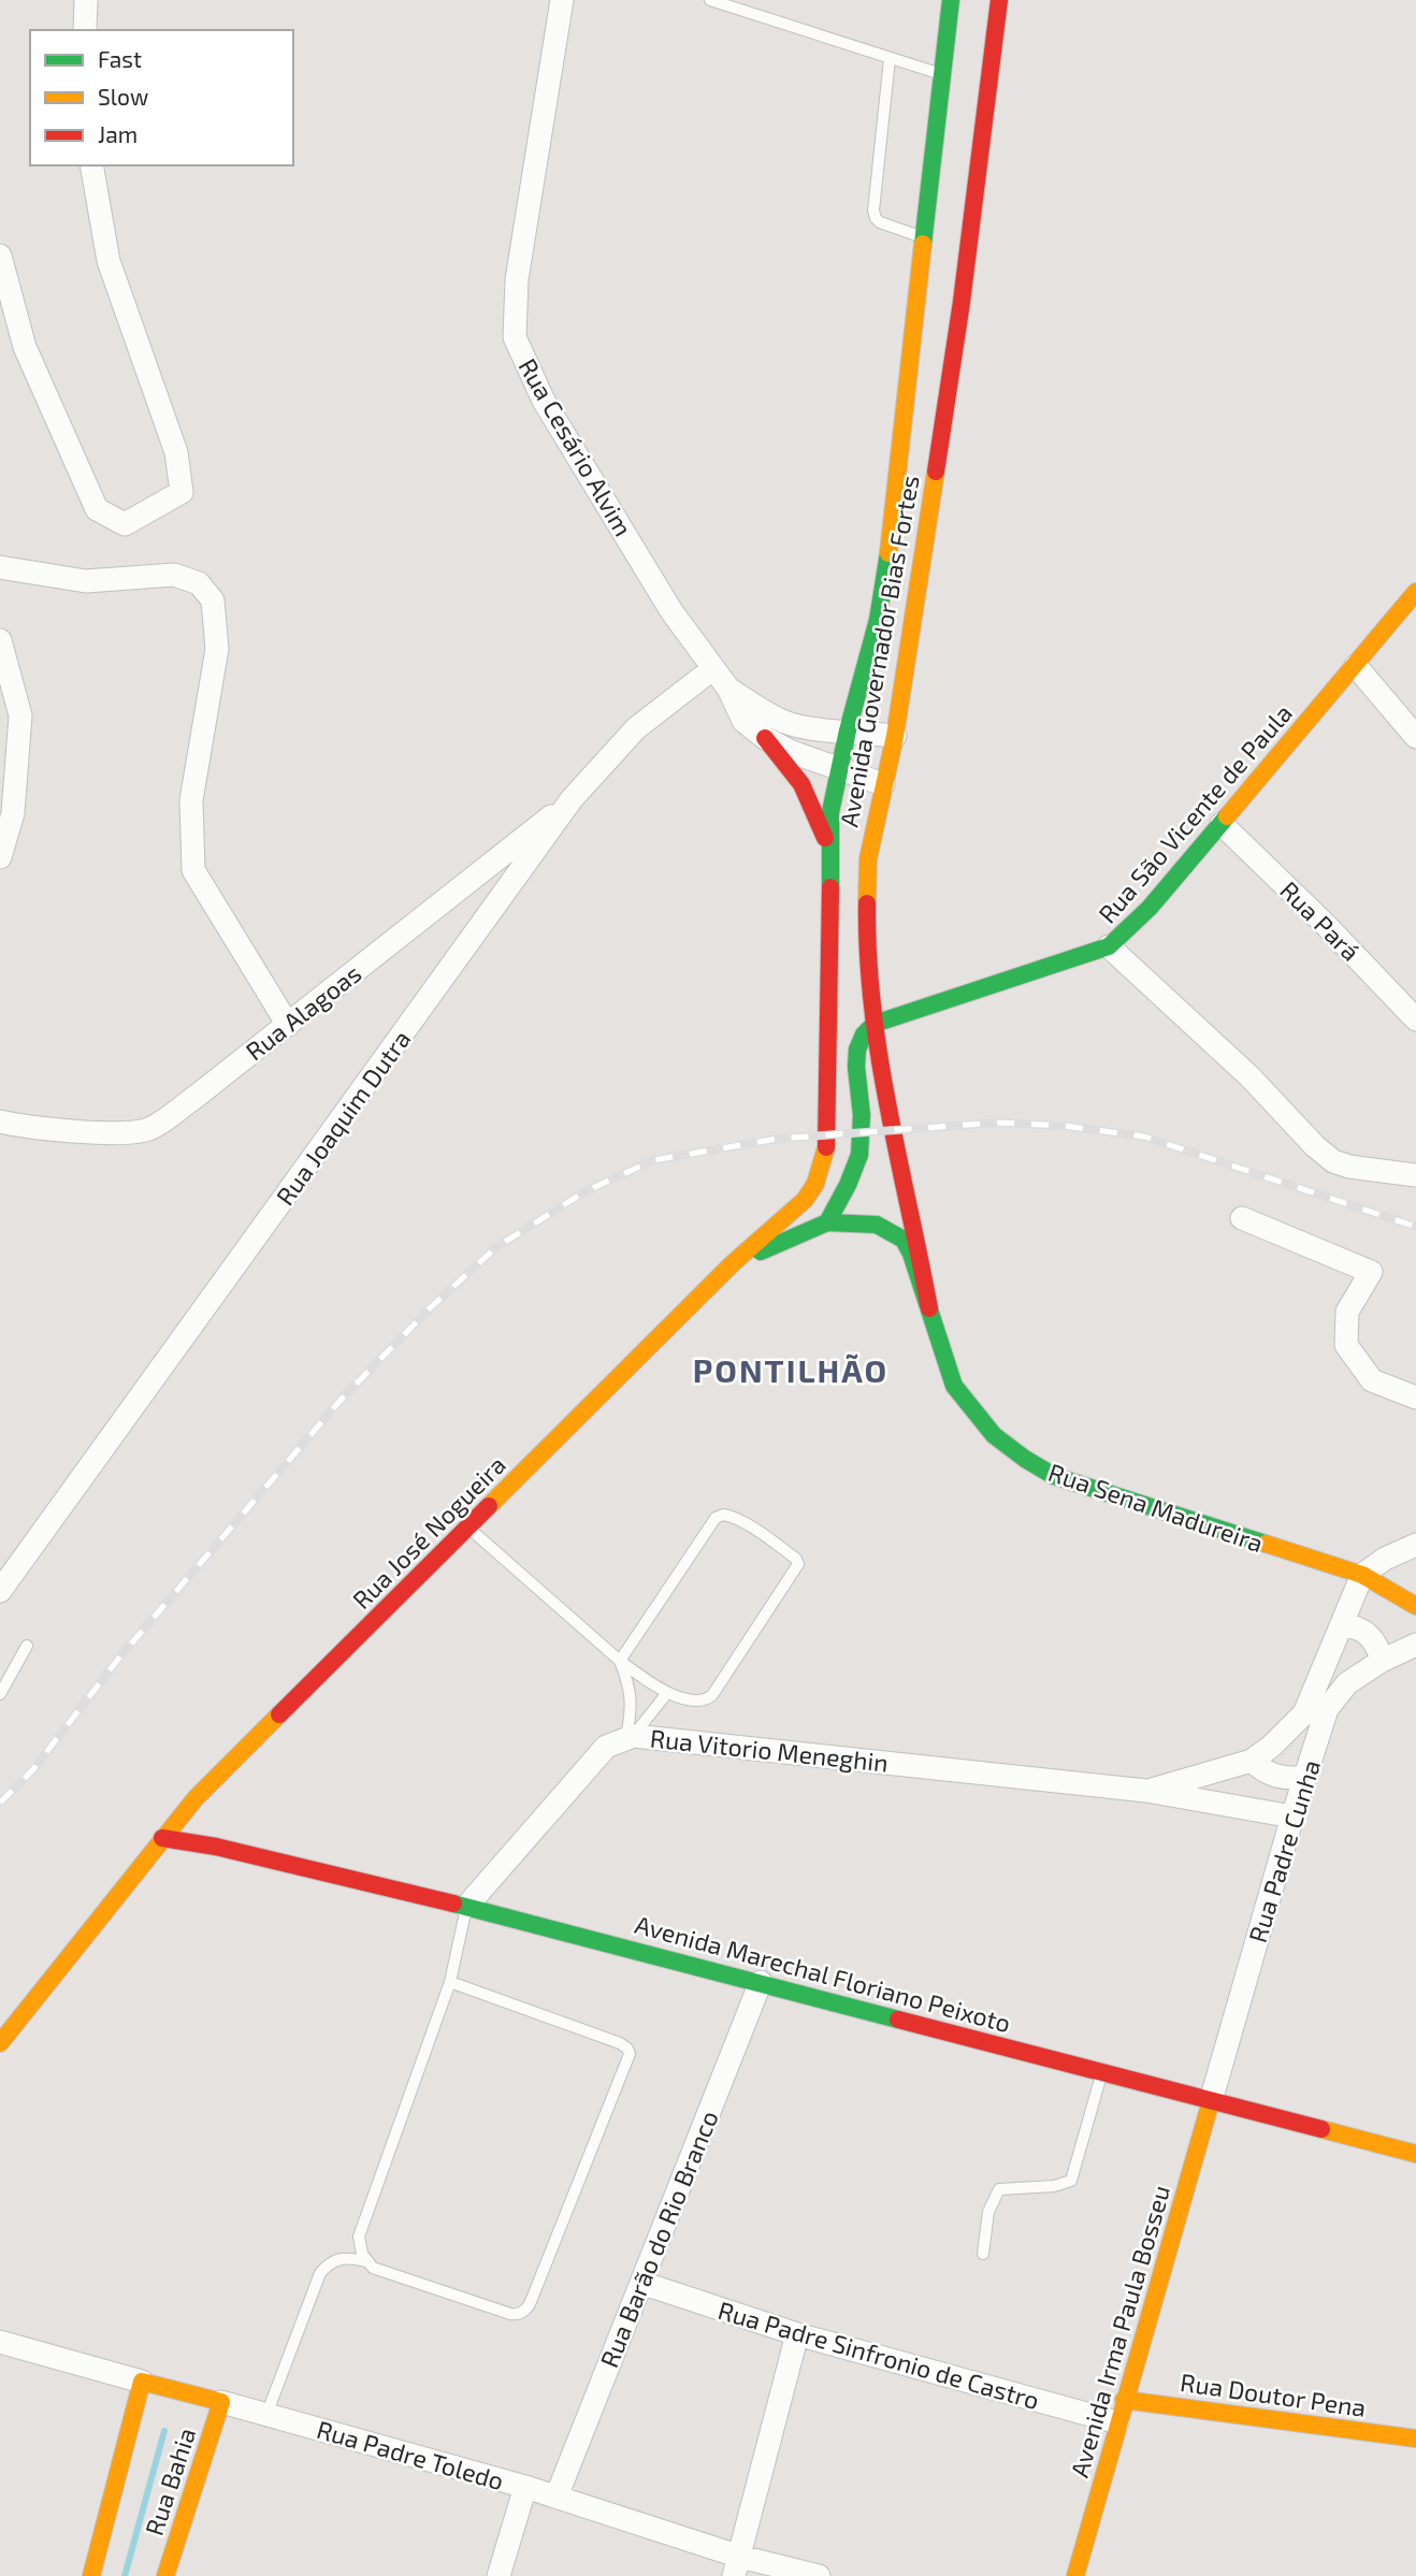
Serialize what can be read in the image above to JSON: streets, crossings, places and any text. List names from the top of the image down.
{
  "streets": {
    "main road": [
      "Avenida Governador Bias Fortes",
      "Rua São Vicente de Paula",
      "Rua Sena Madureira",
      "Rua José Nogueira",
      "Avenida Marechal Floriano Peixoto",
      "Avenida Irma Paula Bosseu",
      "Rua Doutor Pena",
      "Rua Padre Toledo",
      "Rua Bahia"
    ],
    "street": [
      "Rua Cesário Alvim",
      "Rua Pará",
      "Rua Alagoas",
      "Rua Joaquim Dutra",
      "Rua Vitorio Meneghin",
      "Rua Padre Cunha",
      "Rua Barão do Rio Branco",
      "Rua Padre Sinfronio de Castro"
    ]
  },
  "crossings": [
    ["Rua Cesário Alvim", "Rua Joaquim Dutra"],
    ["Avenida Governador Bias Fortes", "Rua São Vicente de Paula"],
    ["Avenida Governador Bias Fortes", "Rua Sena Madureira"],
    ["Avenida Governador Bias Fortes", "Rua José Nogueira"],
    ["Rua São Vicente de Paula", "Rua Pará"],
    ["Rua Alagoas", "Rua Joaquim Dutra"],
    ["Rua José Nogueira", "Avenida Marechal Floriano Peixoto"],
    ["Rua Vitorio Meneghin", "Rua Padre Cunha"],
    ["Rua Vitorio Meneghin", "Avenida Marechal Floriano Peixoto"],
    ["Rua Padre Cunha", "Avenida Marechal Floriano Peixoto"],
    ["Rua Padre Cunha", "Avenida Irma Paula Bosseu"],
    ["Avenida Marechal Floriano Peixoto", "Rua Barão do Rio Branco"],
    ["Avenida Marechal Floriano Peixoto", "Avenida Irma Paula Bosseu"],
    ["Rua Barão do Rio Branco", "Rua Padre Sinfronio de Castro"],
    ["Rua Barão do Rio Branco", "Rua Padre Toledo"],
    ["Avenida Irma Paula Bosseu", "Rua Padre Sinfronio de Castro"],
    ["Avenida Irma Paula Bosseu", "Rua Doutor Pena"],
    ["Rua Padre Toledo", "Rua Bahia"]
  ],
  "districts": ["PONTILHÃO"],
  "legend": ["Fast", "Slow", "Jam"]
}
